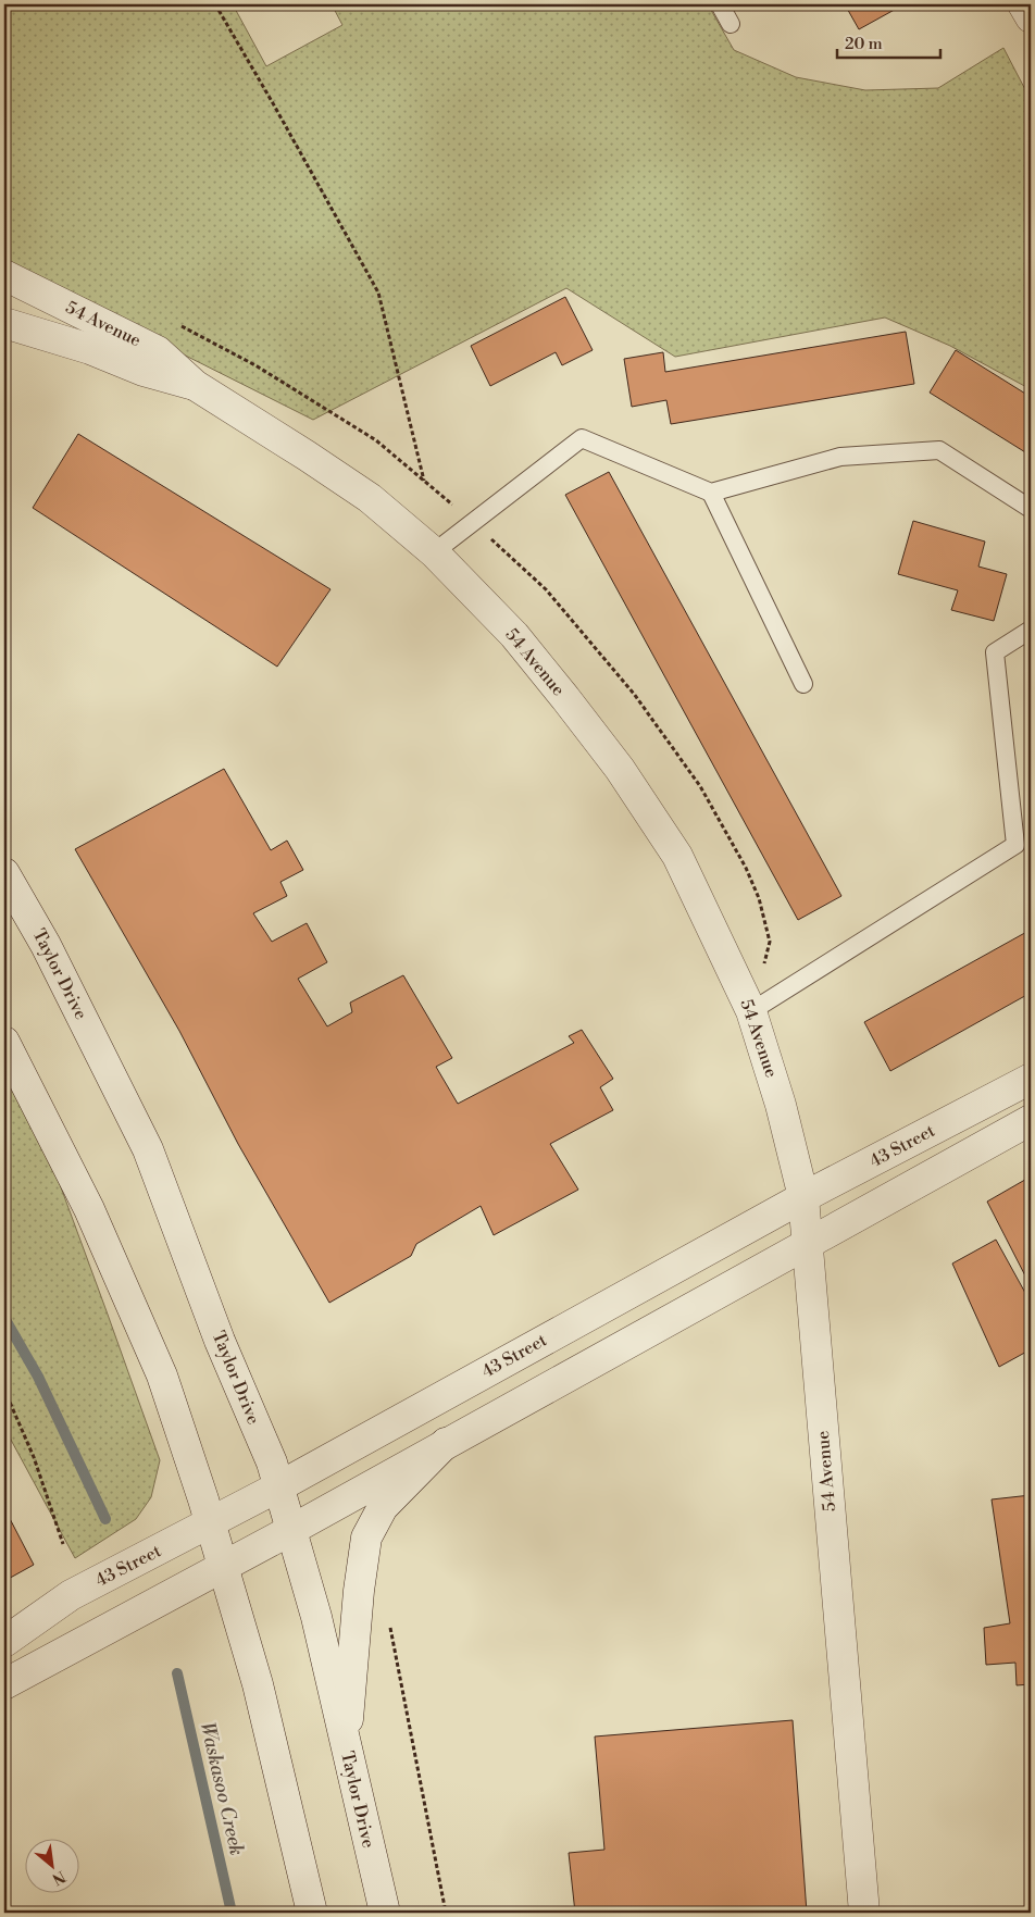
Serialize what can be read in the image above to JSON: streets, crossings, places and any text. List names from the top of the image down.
{
  "streets": {
    "street": ["54 Avenue", "Taylor Drive", "43 Street"]
  },
  "crossings": [
    ["54 Avenue", "43 Street"],
    ["Taylor Drive", "43 Street"]
  ],
  "water": ["Waskasoo Creek"],
  "scale_bar": "20 m",
  "north": "bottom right"
}
